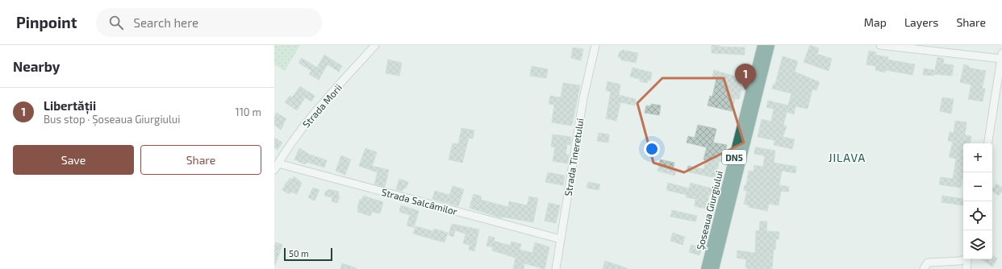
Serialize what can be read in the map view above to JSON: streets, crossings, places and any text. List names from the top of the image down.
{
  "streets": {
    "highway": ["DN5", "Șoseaua Giurgiului"],
    "street": ["Strada Morii", "Strada Tineretului", "Strada Salcâmilor"]
  },
  "crossings": [
    ["Strada Morii", "Strada Salcâmilor"],
    ["Strada Tineretului", "Strada Salcâmilor"]
  ],
  "districts": ["JILAVA"],
  "scale_bar": "50 m",
  "page": {
    "header": "Pinpoint",
    "search": "Search here",
    "nav": ["Map", "Layers", "Share"],
    "heading": "Nearby",
    "pins": "1",
    "list": [
      {
        "mark": "1",
        "name": "Libertății",
        "note": "Bus stop · Șoseaua Giurgiului",
        "value": "110 m"
      }
    ],
    "buttons": ["Save", "Share"],
    "map_buttons": ["+", "−"],
    "scale": "50 m"
  }
}
